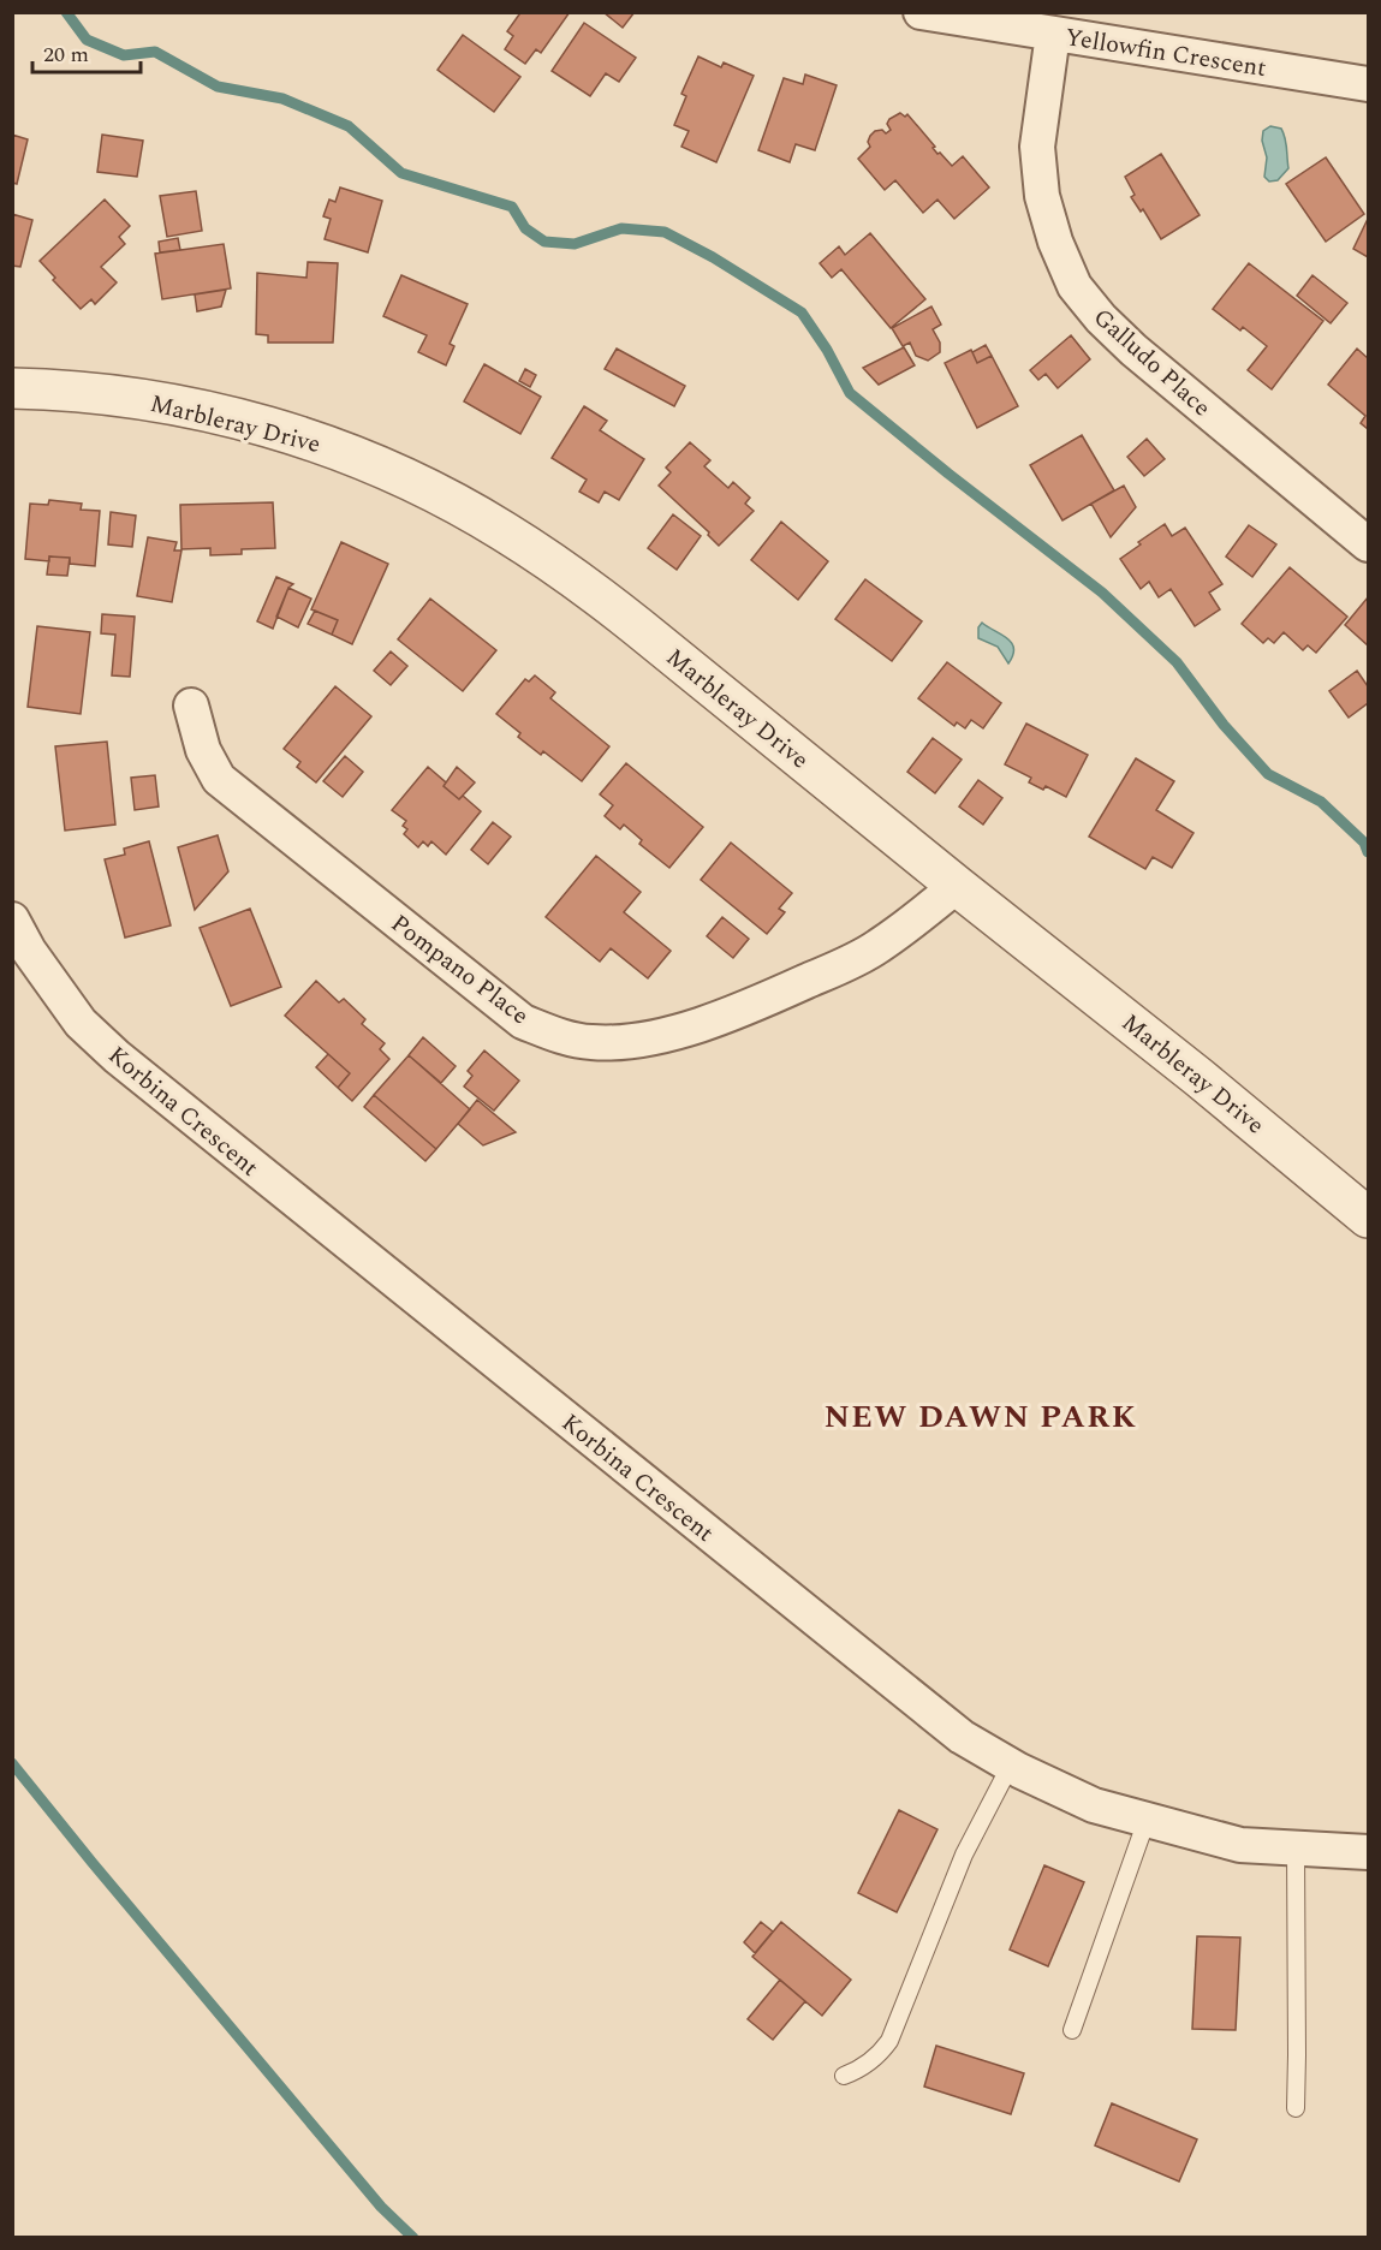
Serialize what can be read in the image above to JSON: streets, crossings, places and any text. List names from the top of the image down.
{
  "streets": {
    "street": [
      "Yellowfin Crescent",
      "Galludo Place",
      "Marbleray Drive",
      "Pompano Place",
      "Korbina Crescent"
    ]
  },
  "crossings": [
    ["Yellowfin Crescent", "Galludo Place"],
    ["Marbleray Drive", "Pompano Place"]
  ],
  "districts": ["NEW DAWN PARK"],
  "scale_bar": "20 m"
}
